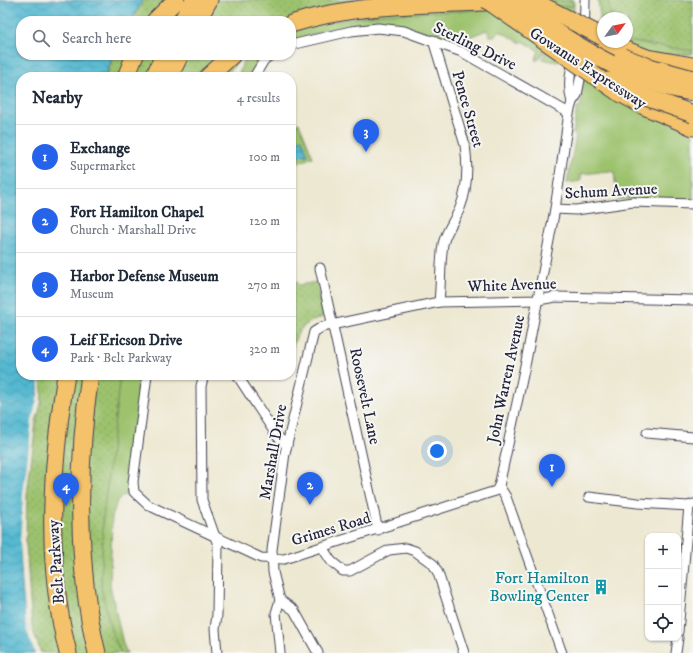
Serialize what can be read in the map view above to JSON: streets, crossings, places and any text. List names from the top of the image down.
{
  "streets": {
    "highway": ["Gowanus Expressway", "Belt Parkway"],
    "street": [
      "Sterling Drive",
      "Pence Street",
      "Schum Avenue",
      "White Avenue",
      "John Warren Avenue",
      "Roosevelt Lane",
      "Marshall Drive",
      "Grimes Road"
    ]
  },
  "crossings": [
    ["Sterling Drive", "Pence Street"],
    ["Sterling Drive", "John Warren Avenue"],
    ["Pence Street", "White Avenue"],
    ["Schum Avenue", "John Warren Avenue"],
    ["White Avenue", "John Warren Avenue"],
    ["White Avenue", "Roosevelt Lane"],
    ["White Avenue", "Marshall Drive"],
    ["John Warren Avenue", "Grimes Road"],
    ["Roosevelt Lane", "Marshall Drive"],
    ["Roosevelt Lane", "Grimes Road"],
    ["Marshall Drive", "Grimes Road"]
  ],
  "places": {
    "building": ["Fort Hamilton Bowling Center"]
  },
  "north": "top right",
  "page": {
    "search": "Search here",
    "heading": ["Nearby", "4 results"],
    "pins": [
      "3",
      "1",
      "2",
      "4"
    ],
    "list": [
      {
        "mark": "1",
        "name": "Exchange",
        "note": "Supermarket",
        "value": "100 m"
      },
      {
        "mark": "2",
        "name": "Fort Hamilton Chapel",
        "note": "Church · Marshall Drive",
        "value": "120 m"
      },
      {
        "mark": "3",
        "name": "Harbor Defense Museum",
        "note": "Museum",
        "value": "270 m"
      },
      {
        "mark": "4",
        "name": "Leif Ericson Drive",
        "note": "Park · Belt Parkway",
        "value": "320 m"
      }
    ],
    "map_buttons": ["+", "−"]
  }
}
